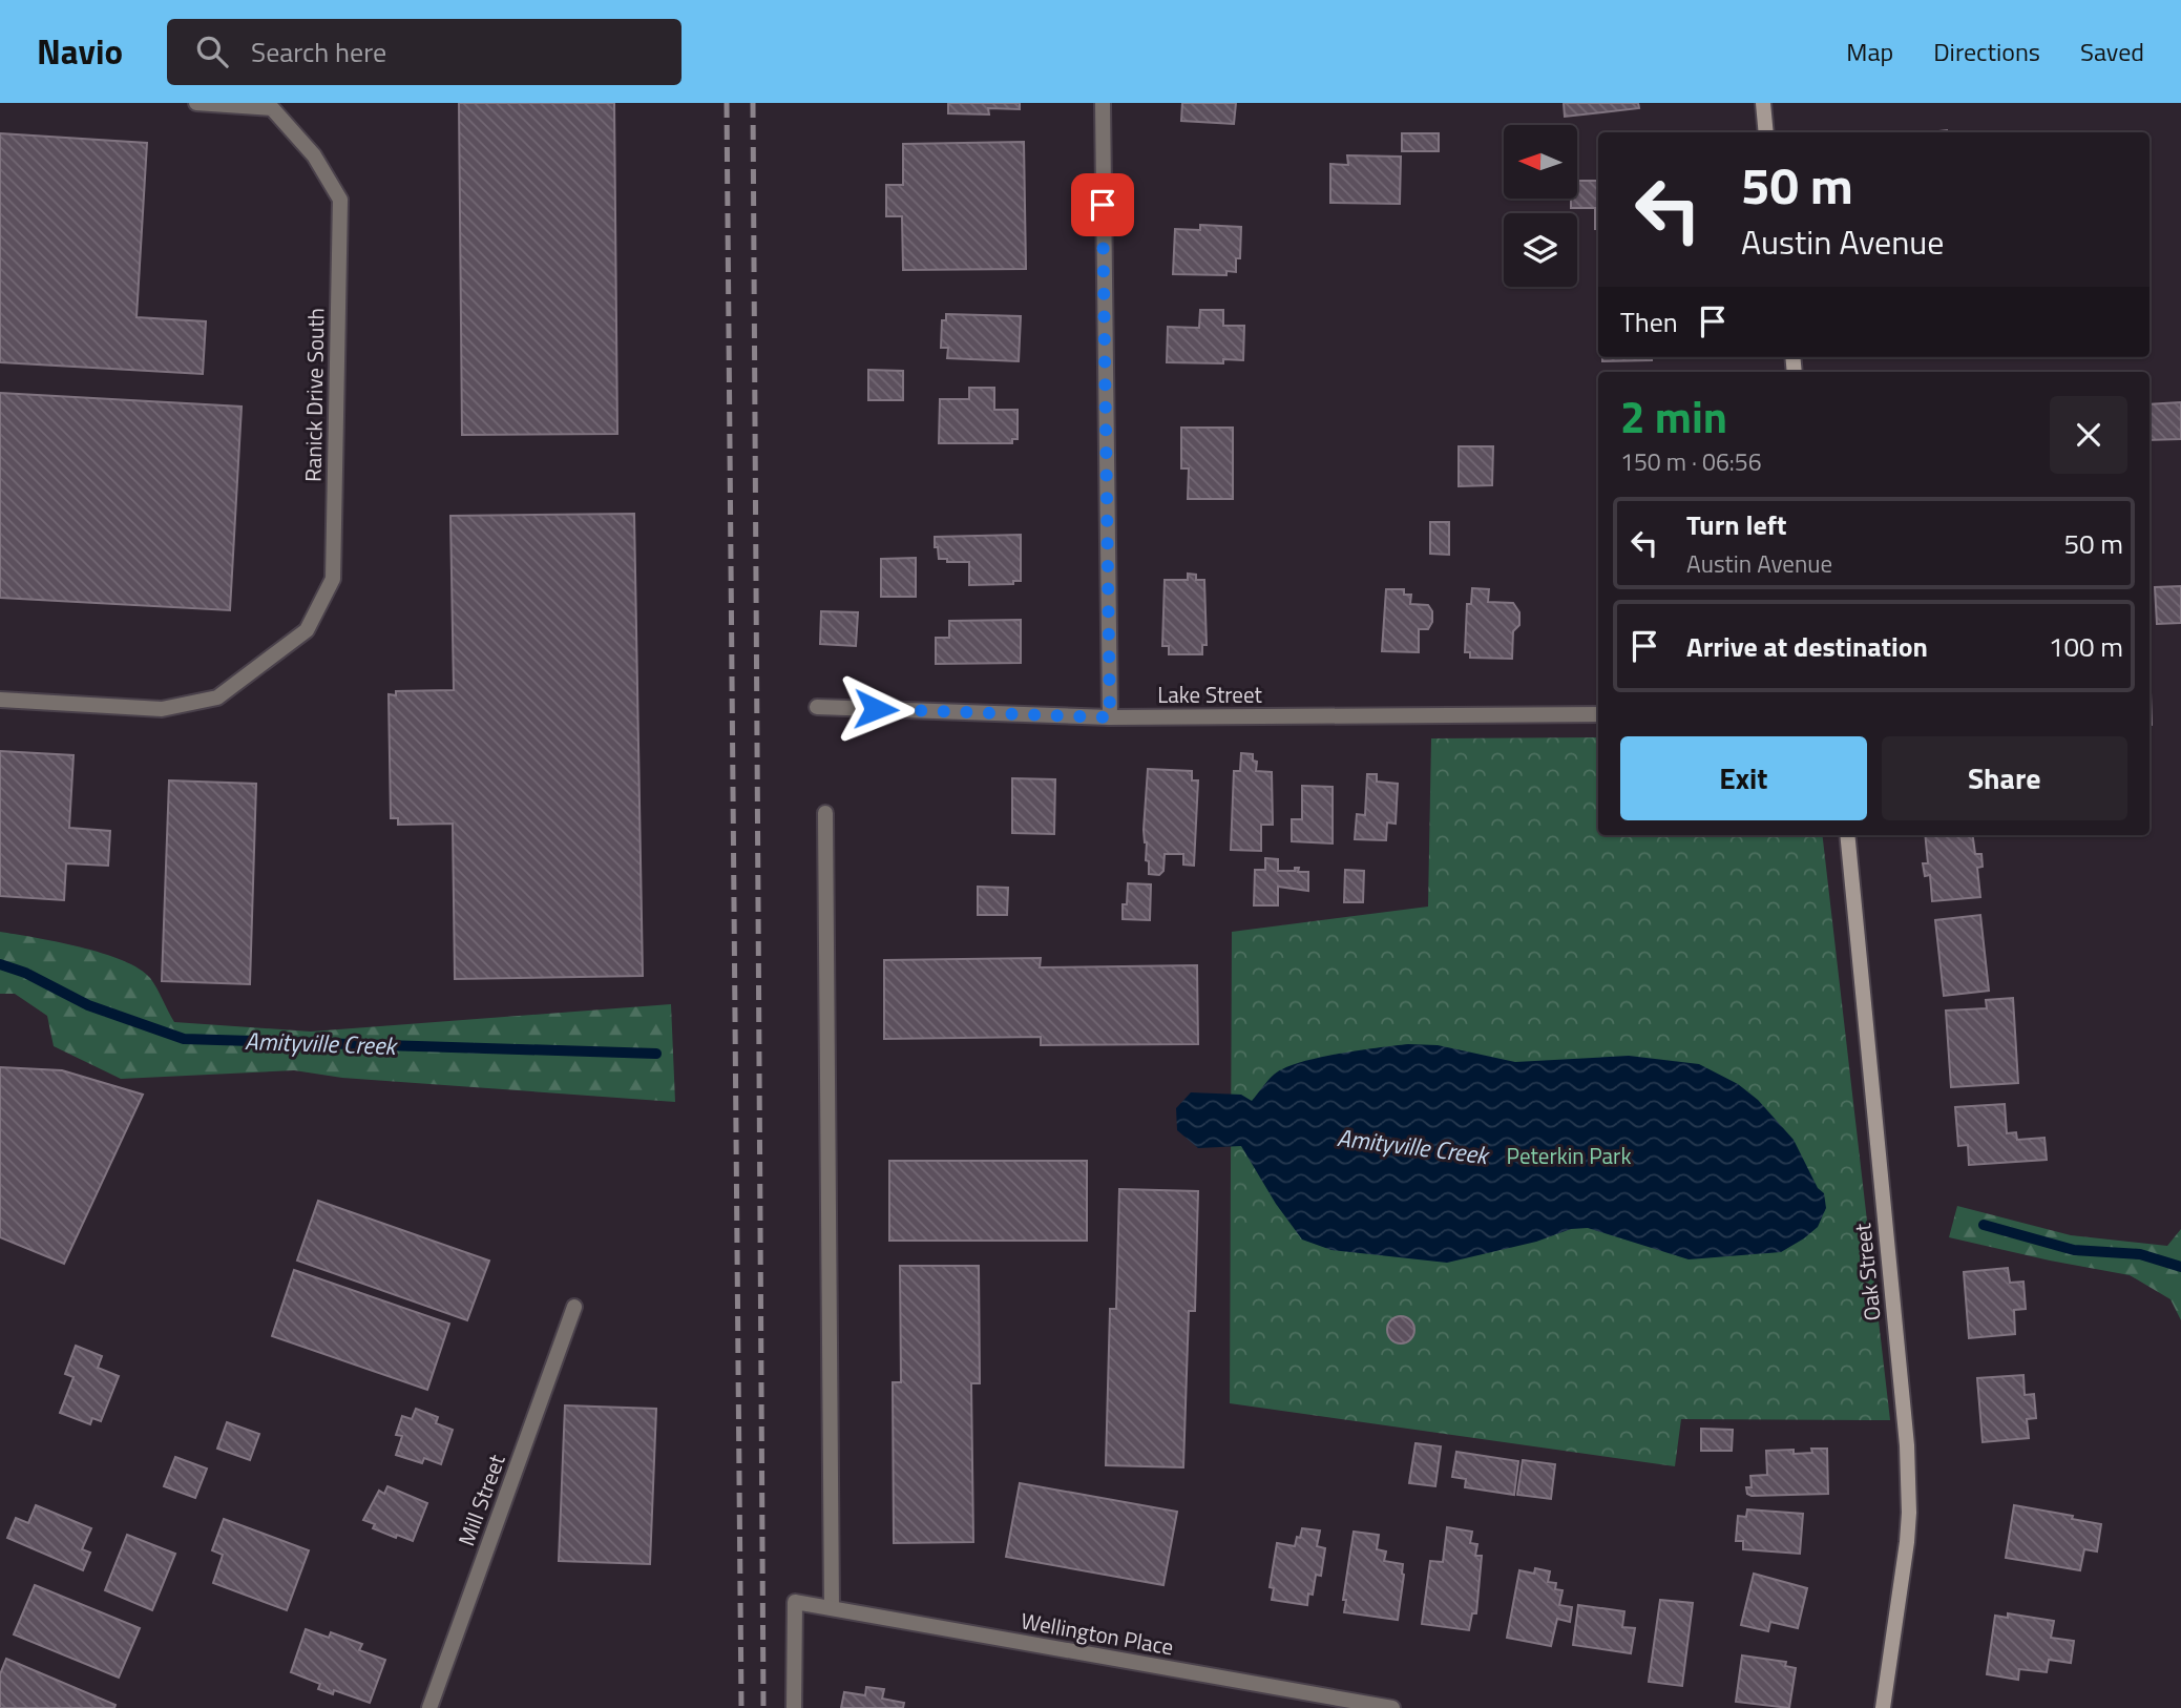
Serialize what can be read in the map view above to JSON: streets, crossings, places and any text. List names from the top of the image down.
{
  "streets": {
    "main road": ["Oak Street"],
    "street": [
      "Ranick Drive South",
      "Lake Street",
      "Mill Street",
      "Wellington Place"
    ]
  },
  "water": ["Amityville Creek"],
  "parks": ["Peterkin Park"],
  "north": "left",
  "page": {
    "header": "Navio",
    "search": "Search here",
    "nav": ["Map", "Directions", "Saved"],
    "turn": ["50 m", "Austin Avenue"],
    "then": "Then",
    "heading": ["2 min", "150 m · 06:56"],
    "list": [
      {
        "name": "Turn left",
        "note": "Austin Avenue",
        "value": "50 m"
      },
      {
        "name": "Arrive at destination",
        "value": "100 m"
      }
    ],
    "buttons": ["Exit", "Share"]
  }
}
